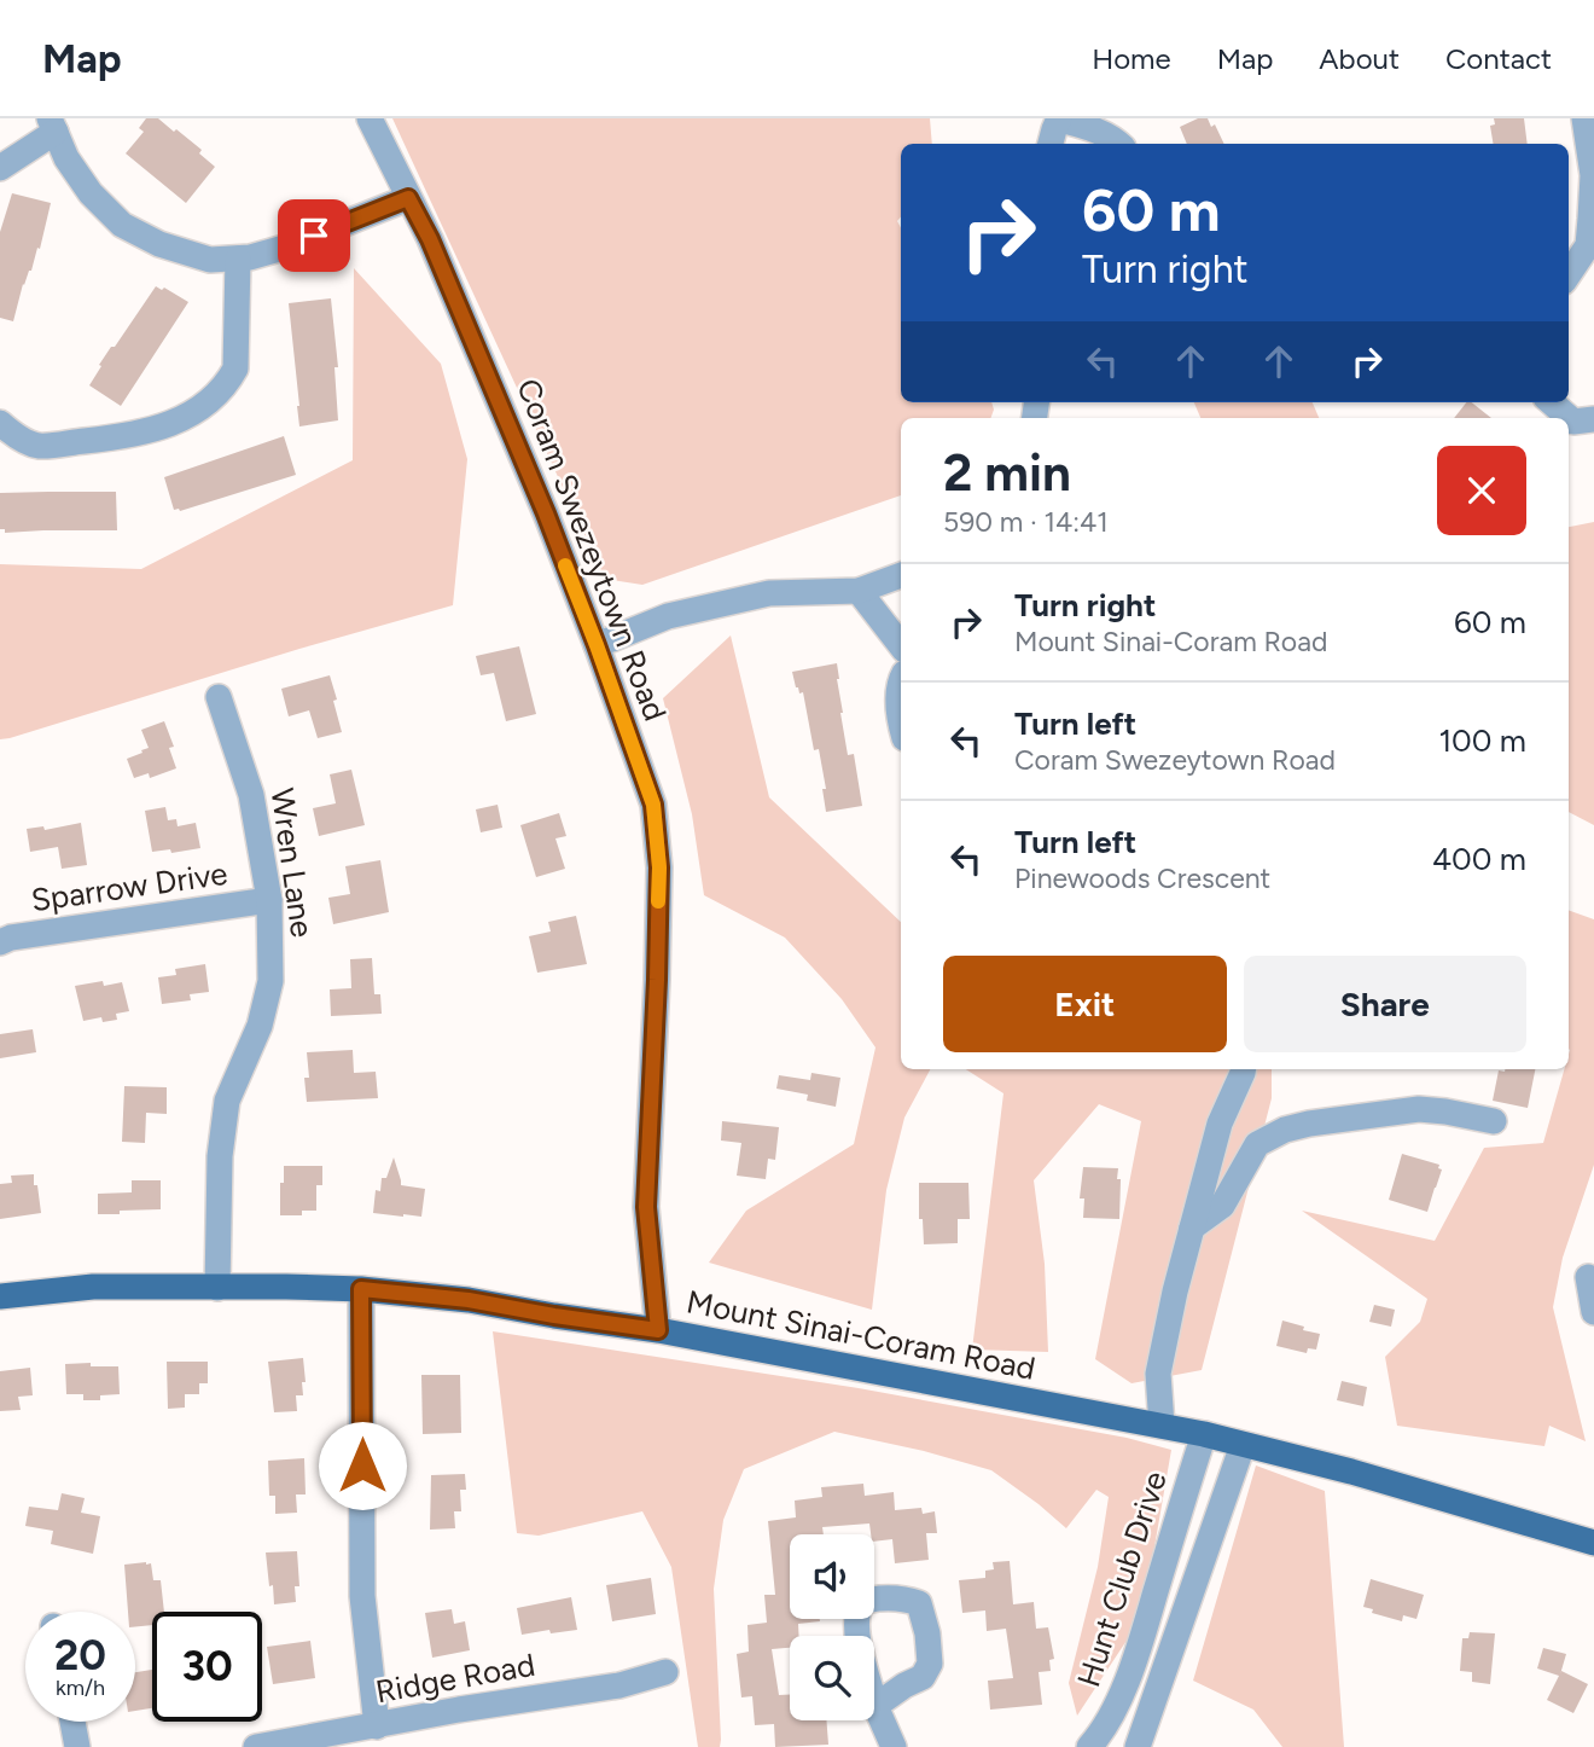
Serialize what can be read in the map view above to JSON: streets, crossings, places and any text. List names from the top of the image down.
{
  "streets": {
    "main road": ["Mount Sinai-Coram Road"],
    "street": [
      "Coram Swezeytown Road",
      "Wren Lane",
      "Sparrow Drive",
      "Hunt Club Drive",
      "Ridge Road"
    ]
  },
  "crossings": [
    ["Coram Swezeytown Road", "Mount Sinai-Coram Road"],
    ["Wren Lane", "Sparrow Drive"],
    ["Wren Lane", "Mount Sinai-Coram Road"],
    ["Mount Sinai-Coram Road", "Hunt Club Drive"]
  ],
  "page": {
    "header": "Map",
    "nav": [
      "Home",
      "Map",
      "About",
      "Contact"
    ],
    "turn": ["60 m", "Turn right"],
    "heading": ["2 min", "590 m · 14:41"],
    "list": [
      {
        "name": "Turn right",
        "note": "Mount Sinai-Coram Road",
        "value": "60 m"
      },
      {
        "name": "Turn left",
        "note": "Coram Swezeytown Road",
        "value": "100 m"
      },
      {
        "name": "Turn left",
        "note": "Pinewoods Crescent",
        "value": "400 m"
      }
    ],
    "buttons": ["Exit", "Share"],
    "speed": "20 km/h",
    "limit": "30"
  }
}
